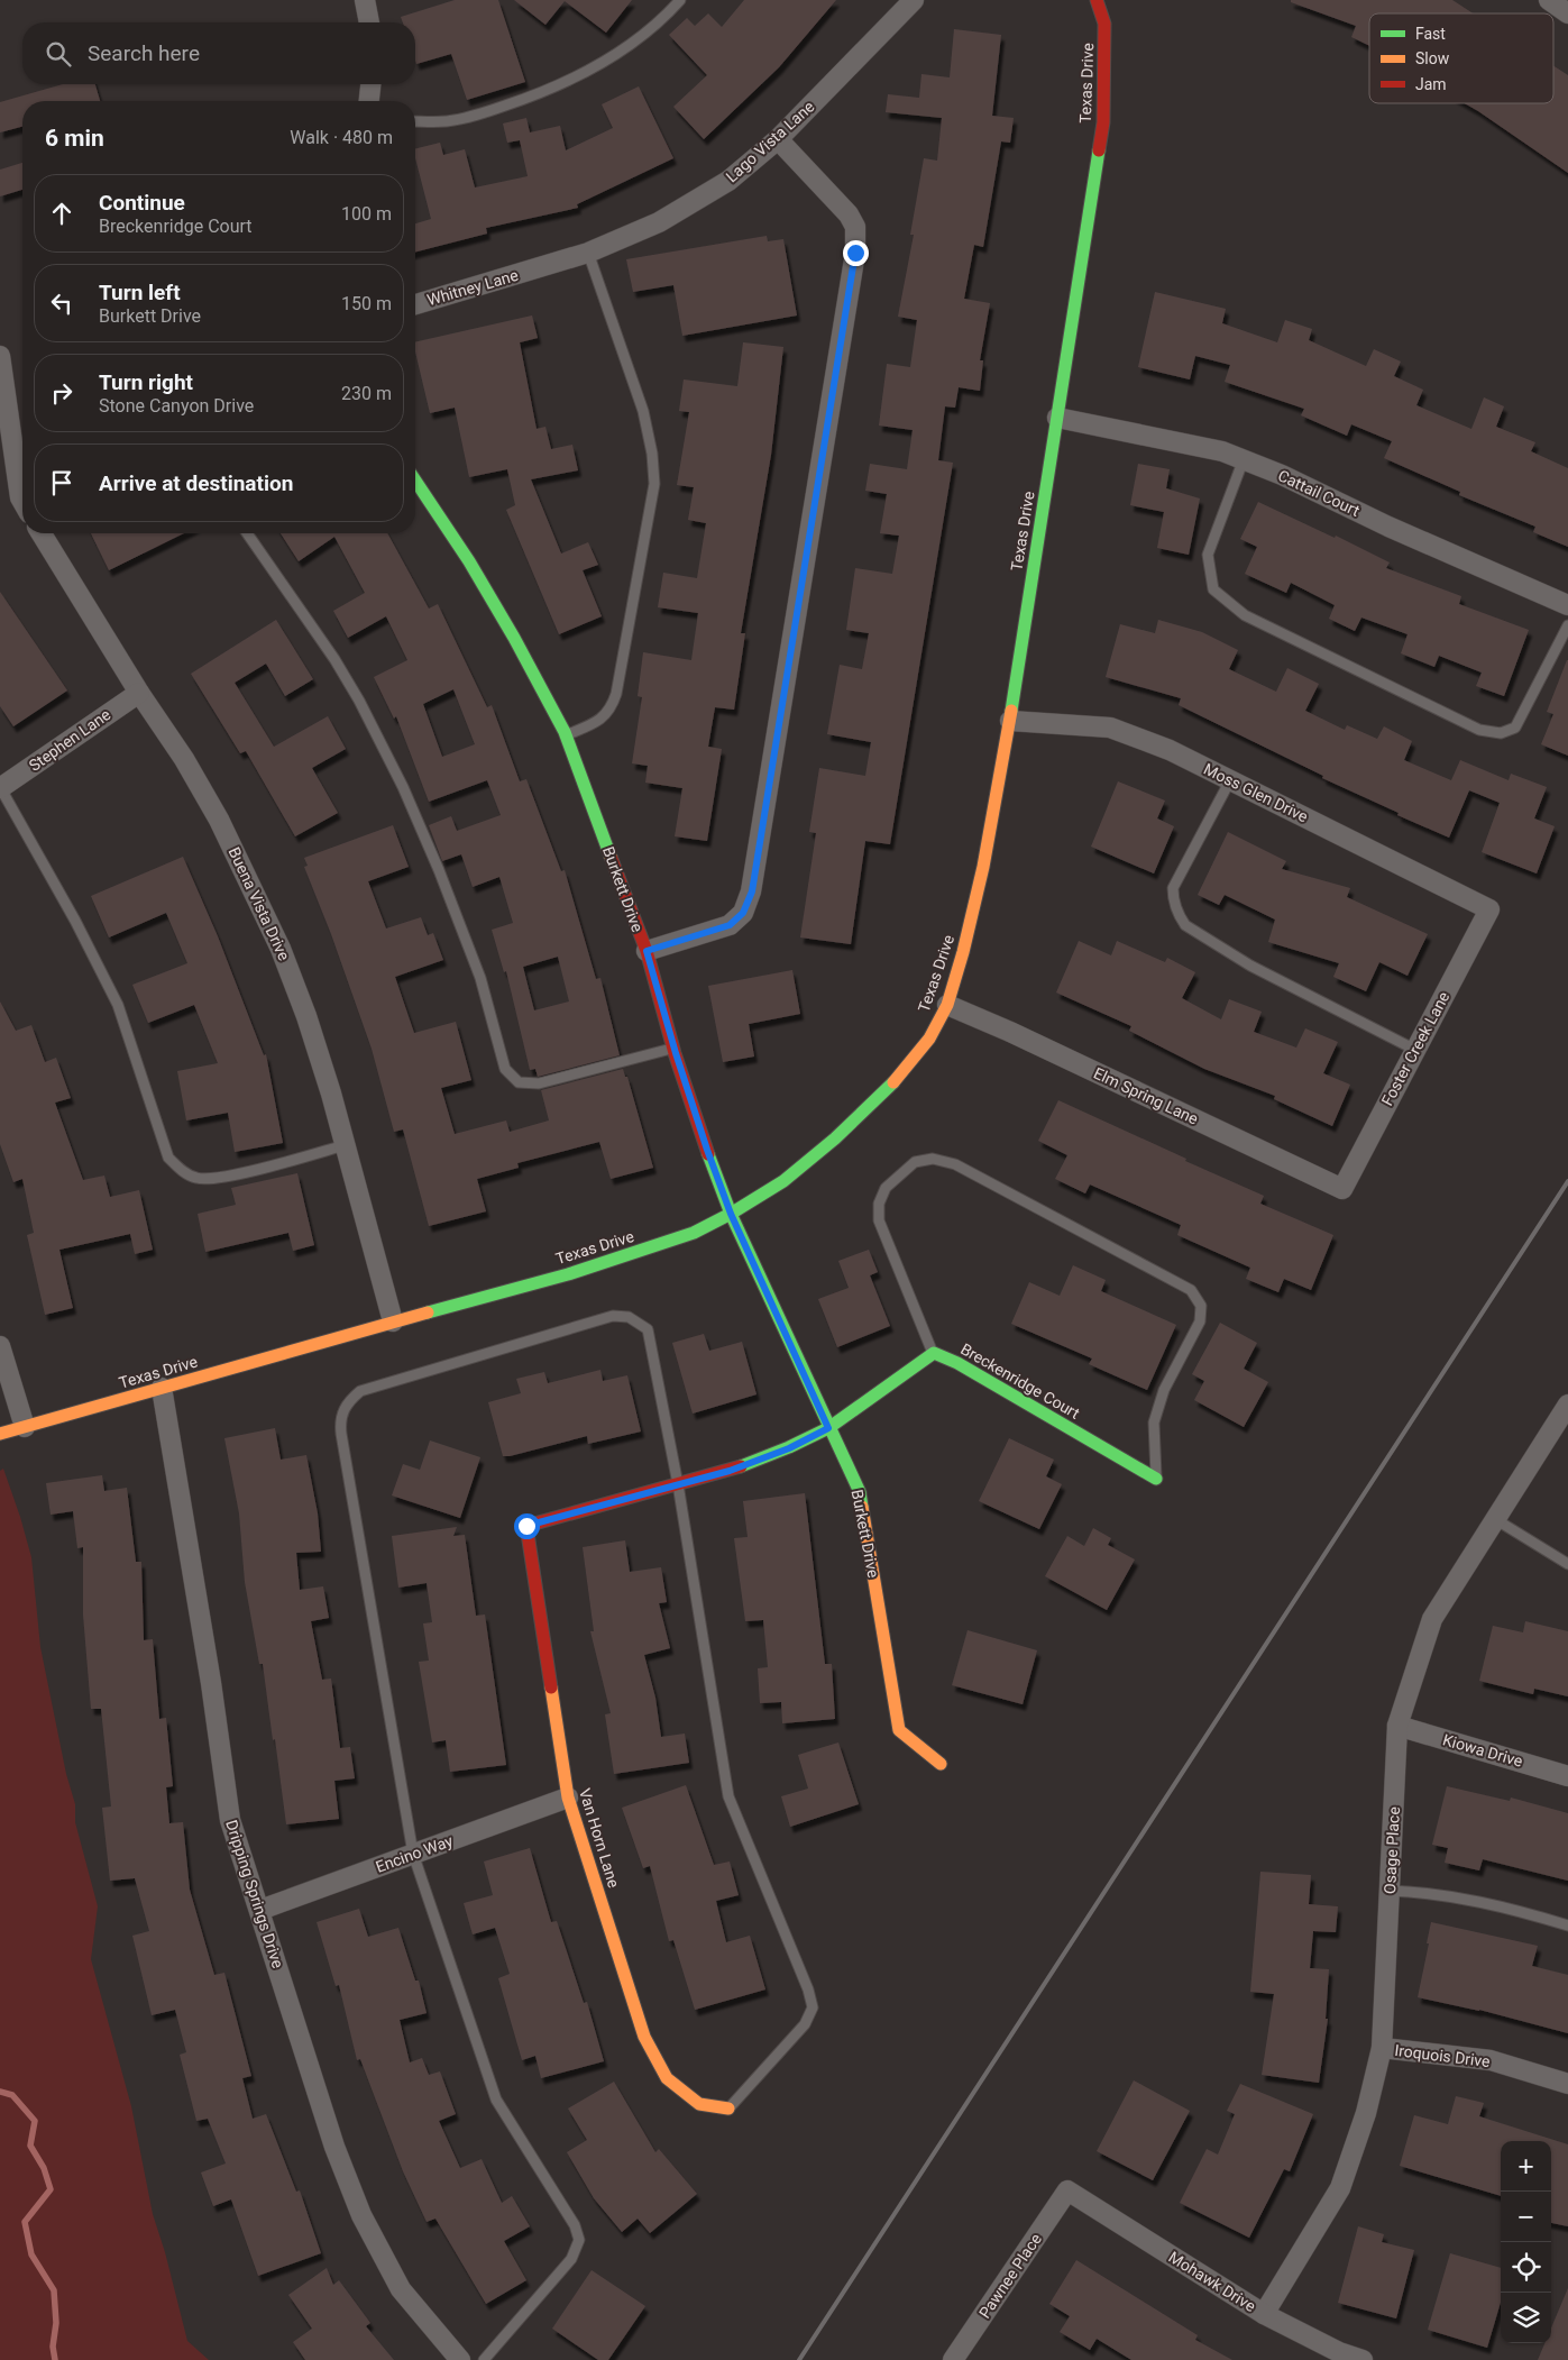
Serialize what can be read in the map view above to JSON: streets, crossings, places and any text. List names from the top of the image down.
{
  "streets": {
    "street": [
      "Texas Drive",
      "Lago Vista Lane",
      "Whitney Lane",
      "Cattail Court",
      "Stephen Lane",
      "Moss Glen Drive",
      "Burkett Drive",
      "Buena Vista Drive",
      "Foster Creek Lane",
      "Elm Spring Lane",
      "Breckenridge Court",
      "Kiowa Drive",
      "Van Horn Lane",
      "Osage Place",
      "Encino Way",
      "Dripping Springs Drive",
      "Iroquois Drive",
      "Pawnee Place",
      "Mohawk Drive"
    ]
  },
  "crossings": [
    ["Texas Drive", "Cattail Court"],
    ["Texas Drive", "Moss Glen Drive"],
    ["Texas Drive", "Burkett Drive"],
    ["Texas Drive", "Buena Vista Drive"],
    ["Texas Drive", "Elm Spring Lane"],
    ["Texas Drive", "Dripping Springs Drive"],
    ["Lago Vista Lane", "Whitney Lane"],
    ["Stephen Lane", "Buena Vista Drive"],
    ["Moss Glen Drive", "Foster Creek Lane"],
    ["Foster Creek Lane", "Elm Spring Lane"],
    ["Kiowa Drive", "Osage Place"],
    ["Van Horn Lane", "Encino Way"],
    ["Osage Place", "Iroquois Drive"],
    ["Osage Place", "Mohawk Drive"],
    ["Encino Way", "Dripping Springs Drive"],
    ["Pawnee Place", "Mohawk Drive"]
  ],
  "legend": ["Fast", "Slow", "Jam"],
  "page": {
    "search": "Search here",
    "heading": ["6 min", "Walk · 480 m"],
    "list": [
      ["Continue", "Breckenridge Court", "100 m"],
      ["Turn left", "Burkett Drive", "150 m"],
      ["Turn right", "Stone Canyon Drive", "230 m"],
      "Arrive at destination"
    ],
    "map_buttons": ["+", "−"]
  }
}
